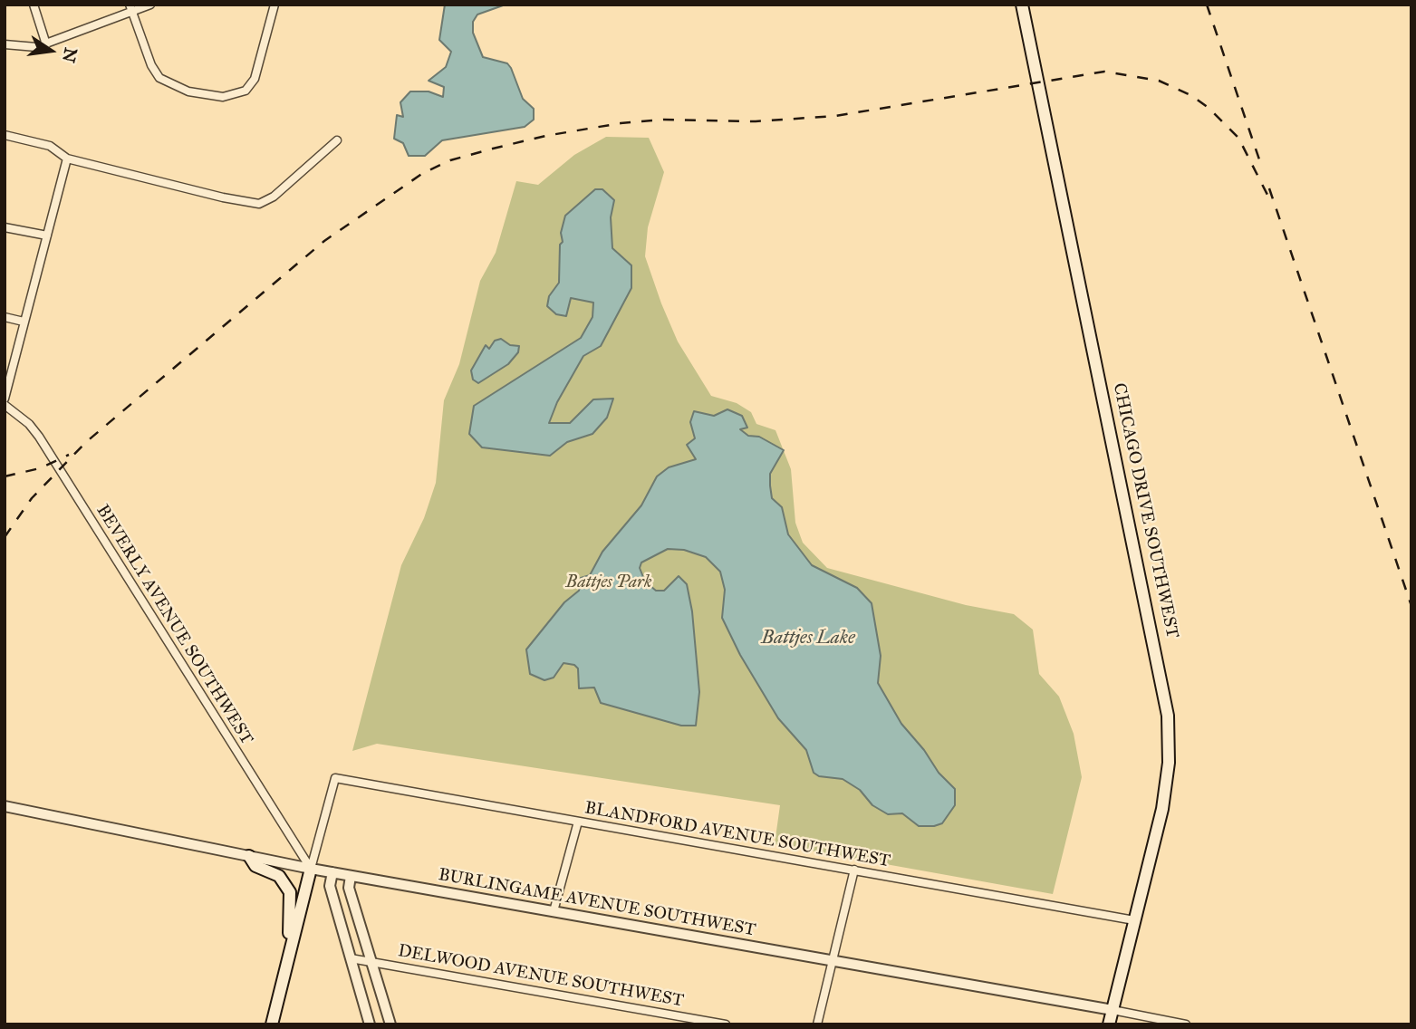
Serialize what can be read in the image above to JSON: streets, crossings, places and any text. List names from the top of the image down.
{
  "streets": {
    "main road": ["CHICAGO DRIVE SOUTHWEST"],
    "street": [
      "BEVERLY AVENUE SOUTHWEST",
      "BLANDFORD AVENUE SOUTHWEST",
      "BURLINGAME AVENUE SOUTHWEST",
      "DELWOOD AVENUE SOUTHWEST"
    ]
  },
  "crossings": [
    ["CHICAGO DRIVE SOUTHWEST", "BLANDFORD AVENUE SOUTHWEST"],
    ["CHICAGO DRIVE SOUTHWEST", "BURLINGAME AVENUE SOUTHWEST"],
    ["BEVERLY AVENUE SOUTHWEST", "BLANDFORD AVENUE SOUTHWEST"],
    ["BEVERLY AVENUE SOUTHWEST", "BURLINGAME AVENUE SOUTHWEST"],
    ["BLANDFORD AVENUE SOUTHWEST", "BURLINGAME AVENUE SOUTHWEST"]
  ],
  "water": ["Battjes Lake"],
  "parks": ["Battjes Park"],
  "north": "right"
}
